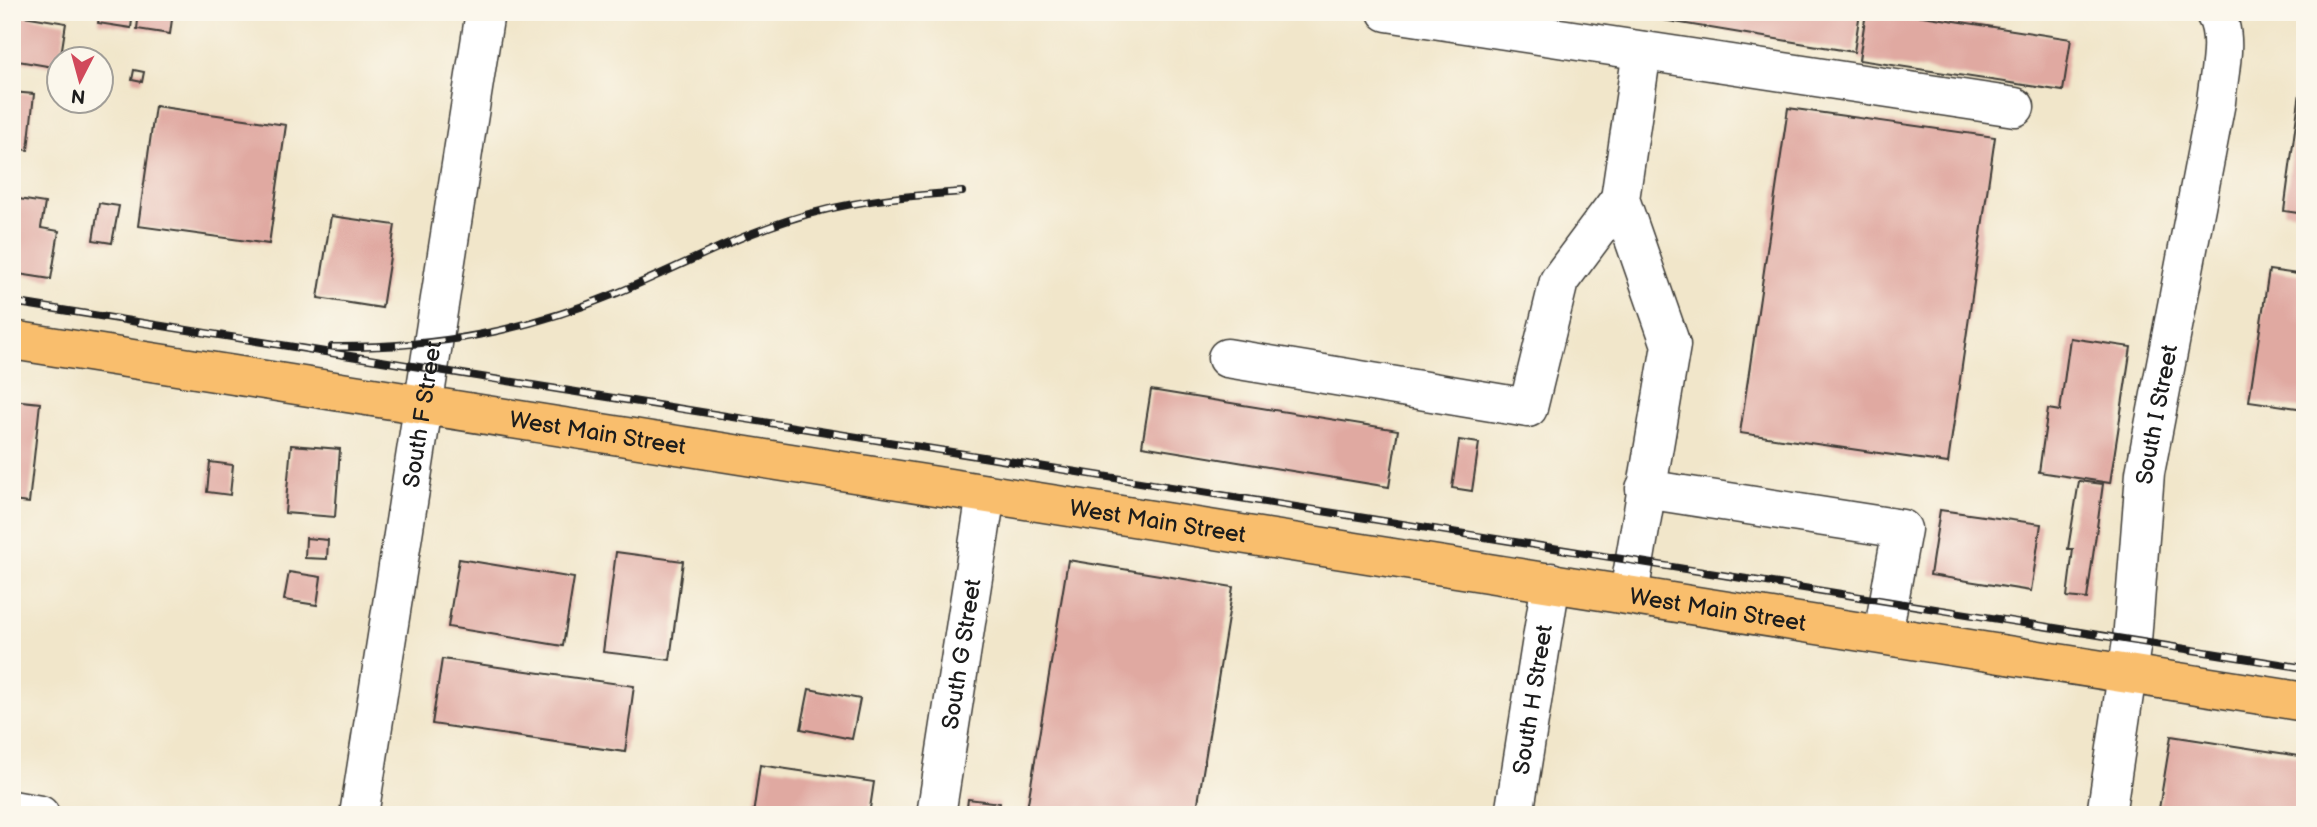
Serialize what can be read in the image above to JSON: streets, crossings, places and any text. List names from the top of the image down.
{
  "streets": {
    "main road": ["West Main Street"],
    "street": [
      "South F Street",
      "South I Street",
      "South G Street",
      "South H Street"
    ]
  },
  "crossings": [
    ["South F Street", "West Main Street"],
    ["South I Street", "West Main Street"],
    ["West Main Street", "South G Street"],
    ["West Main Street", "South H Street"]
  ],
  "north": "bottom"
}
